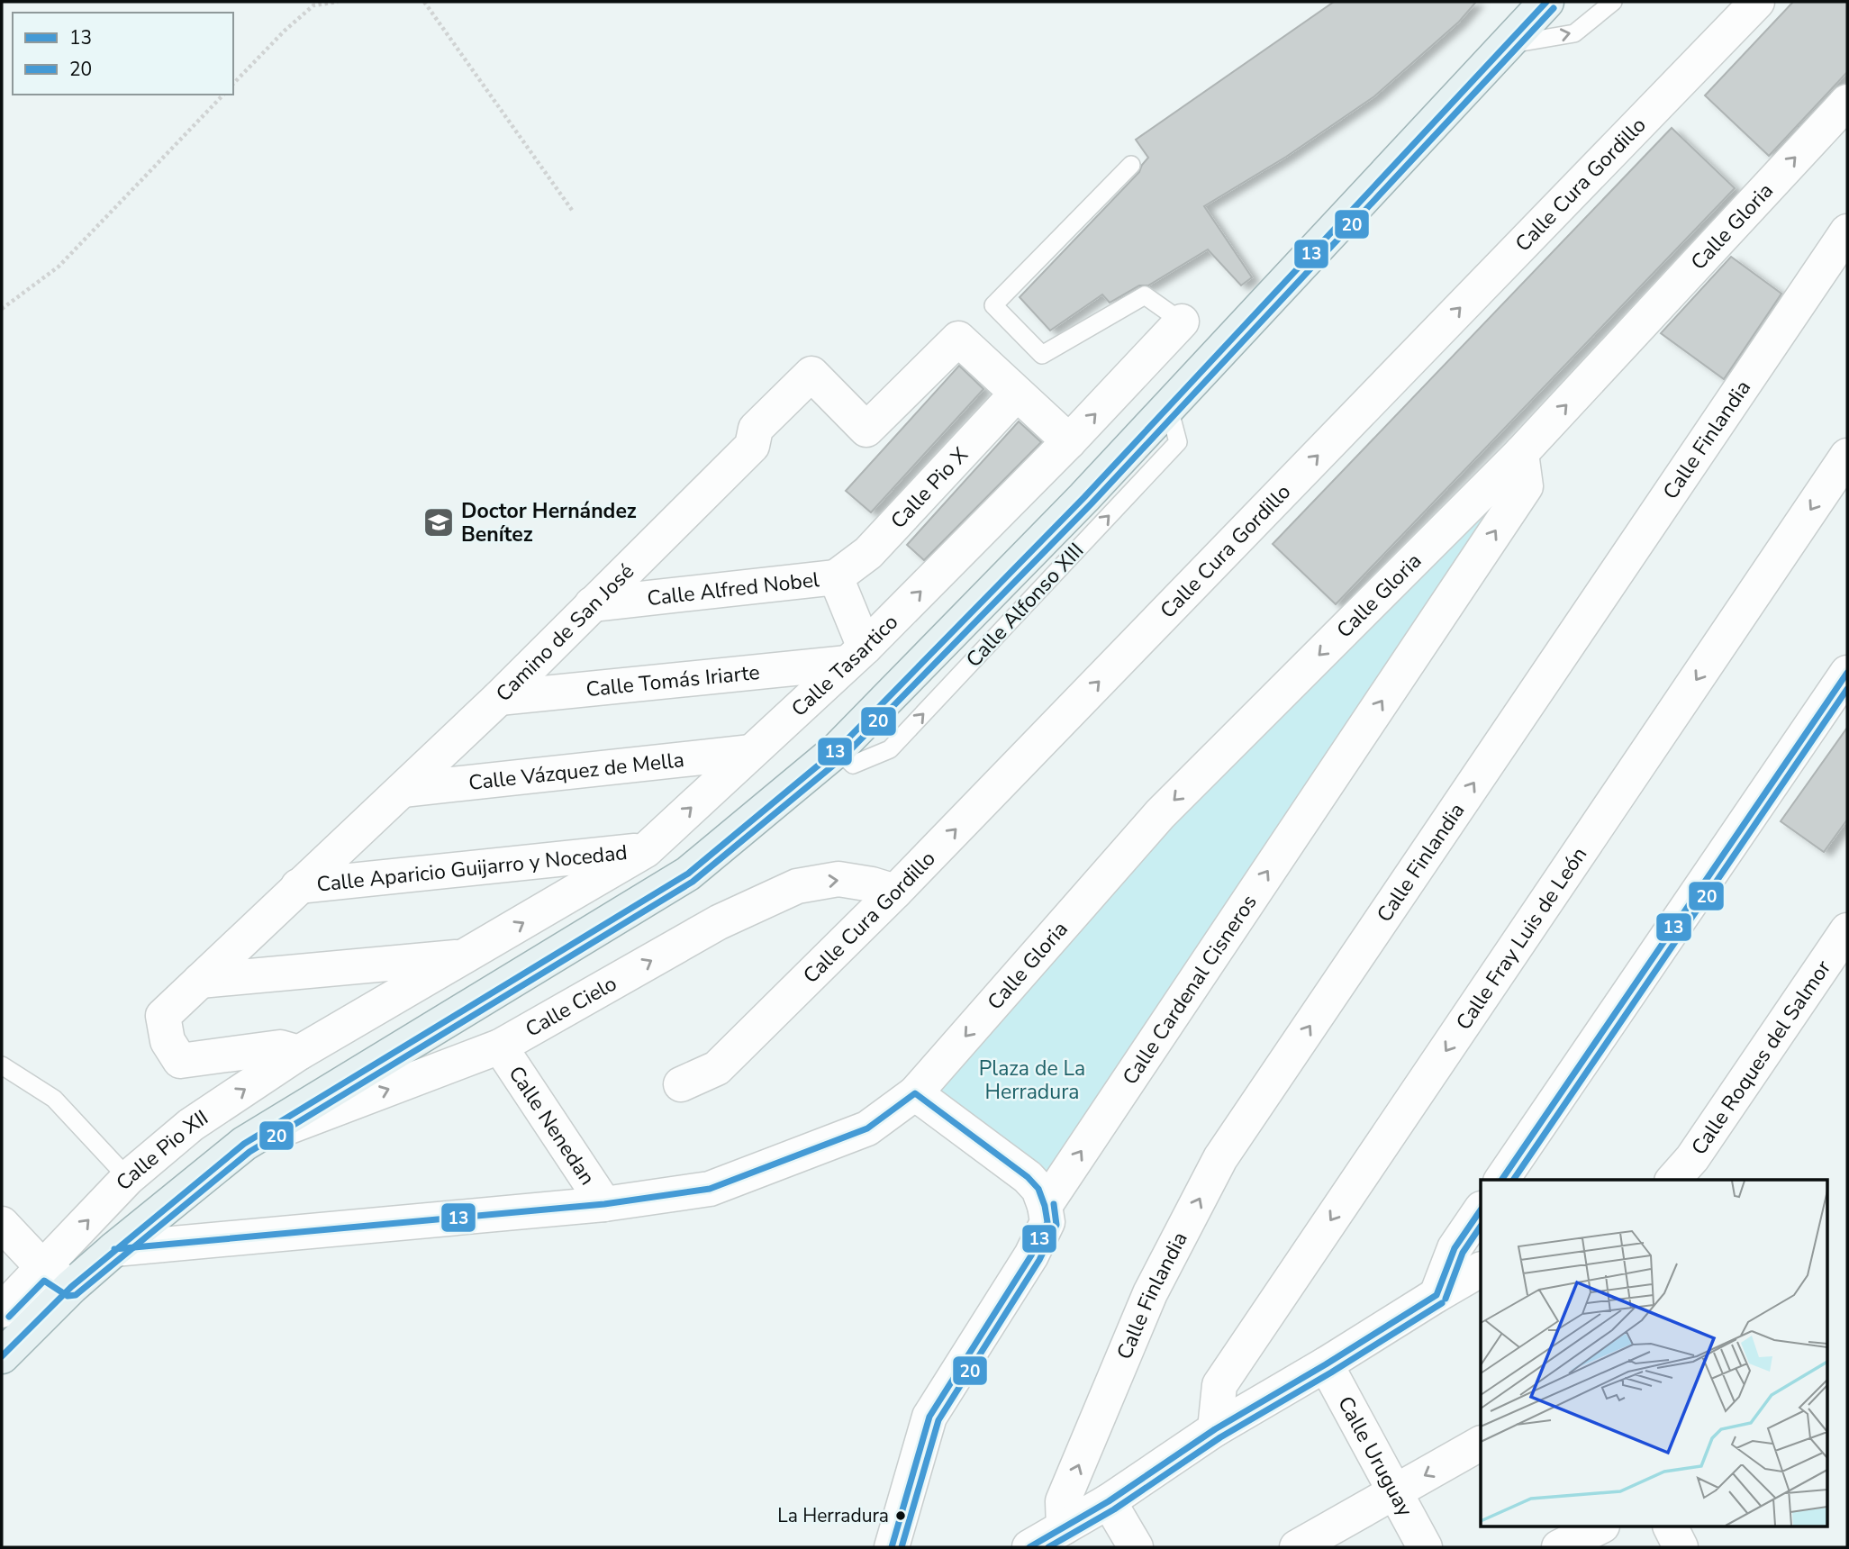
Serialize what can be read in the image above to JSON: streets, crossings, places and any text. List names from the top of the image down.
{
  "streets": {
    "street": [
      "Calle Cura Gordillo",
      "Calle Gloria",
      "Calle Finlandia",
      "Calle Pio X",
      "Calle Alfred Nobel",
      "Camino de San José",
      "Calle Tasartico",
      "Calle Tomás Iriarte",
      "Calle Vázquez de Mella",
      "Calle Aparicio Guijarro y Nocedad",
      "Calle Fray Luis de León",
      "Calle Cardenal Cisneros",
      "Calle Cielo",
      "Calle Roques del Salmor",
      "Calle Nenedan",
      "Calle Pio XII",
      "Calle Uruguay"
    ]
  },
  "crossings": [
    ["Calle Cura Gordillo", "Calle Cielo"],
    ["Calle Gloria", "Calle Cardenal Cisneros"],
    ["Calle Gloria", "Calle Nenedan"],
    ["Calle Pio X", "Calle Alfred Nobel"],
    ["Calle Pio X", "Camino de San José"],
    ["Calle Alfred Nobel", "Camino de San José"],
    ["Calle Alfred Nobel", "Calle Tasartico"],
    ["Calle Alfred Nobel", "Calle Tomás Iriarte"],
    ["Camino de San José", "Calle Tasartico"],
    ["Camino de San José", "Calle Tomás Iriarte"],
    ["Camino de San José", "Calle Vázquez de Mella"],
    ["Camino de San José", "Calle Aparicio Guijarro y Nocedad"],
    ["Camino de San José", "Calle Pio XII"],
    ["Calle Tasartico", "Calle Tomás Iriarte"],
    ["Calle Tasartico", "Calle Vázquez de Mella"],
    ["Calle Tasartico", "Calle Aparicio Guijarro y Nocedad"],
    ["Calle Tasartico", "Calle Pio XII"],
    ["Calle Cielo", "Calle Nenedan"]
  ],
  "one_way": [
    "Calle Cura Gordillo",
    "Calle Tasartico",
    "Calle Cardenal Cisneros",
    "Calle Pio XII"
  ],
  "parks": ["Plaza de La Herradura"],
  "places": {
    "school or university": ["Doctor Hernández Benítez"],
    "other": ["La Herradura"]
  },
  "lines": ["transit line 13", "transit line 20"],
  "legend": ["13", "20"]
}
